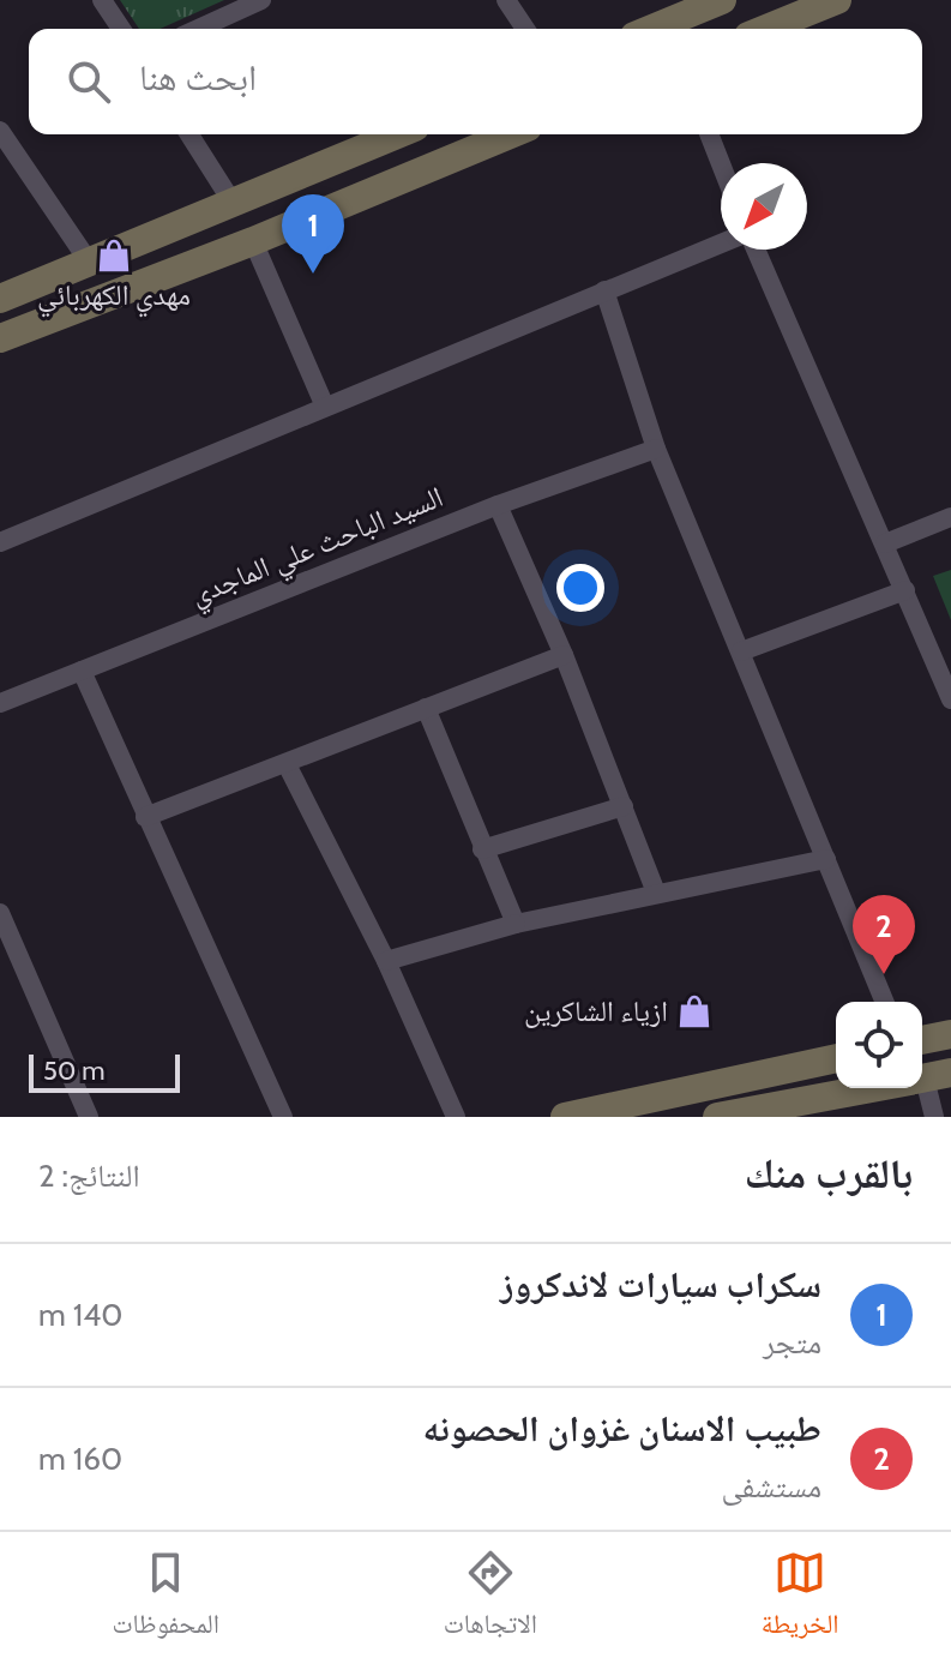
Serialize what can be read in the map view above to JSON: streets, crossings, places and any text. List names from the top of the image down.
{
  "streets": {
    "street": ["السيد الباحث علي الماجدي"]
  },
  "places": {
    "shop": ["مهدي الكهربائي", "ازياء الشاكرين"]
  },
  "scale_bar": "50 m",
  "north": "bottom left",
  "page": {
    "search": "ابحث هنا",
    "pins": ["1", "2"],
    "scale": "50 m",
    "heading": ["بالقرب منك", "النتائج: 2"],
    "list": [
      {
        "mark": "1",
        "name": "سكراب سيارات لاندكروز",
        "note": "متجر",
        "value": "140 m"
      },
      {
        "mark": "2",
        "name": "طبيب الاسنان غزوان الحصونه",
        "note": "مستشفى",
        "value": "160 m"
      }
    ],
    "nav": ["الخريطة", "الاتجاهات", "المحفوظات"]
  }
}
